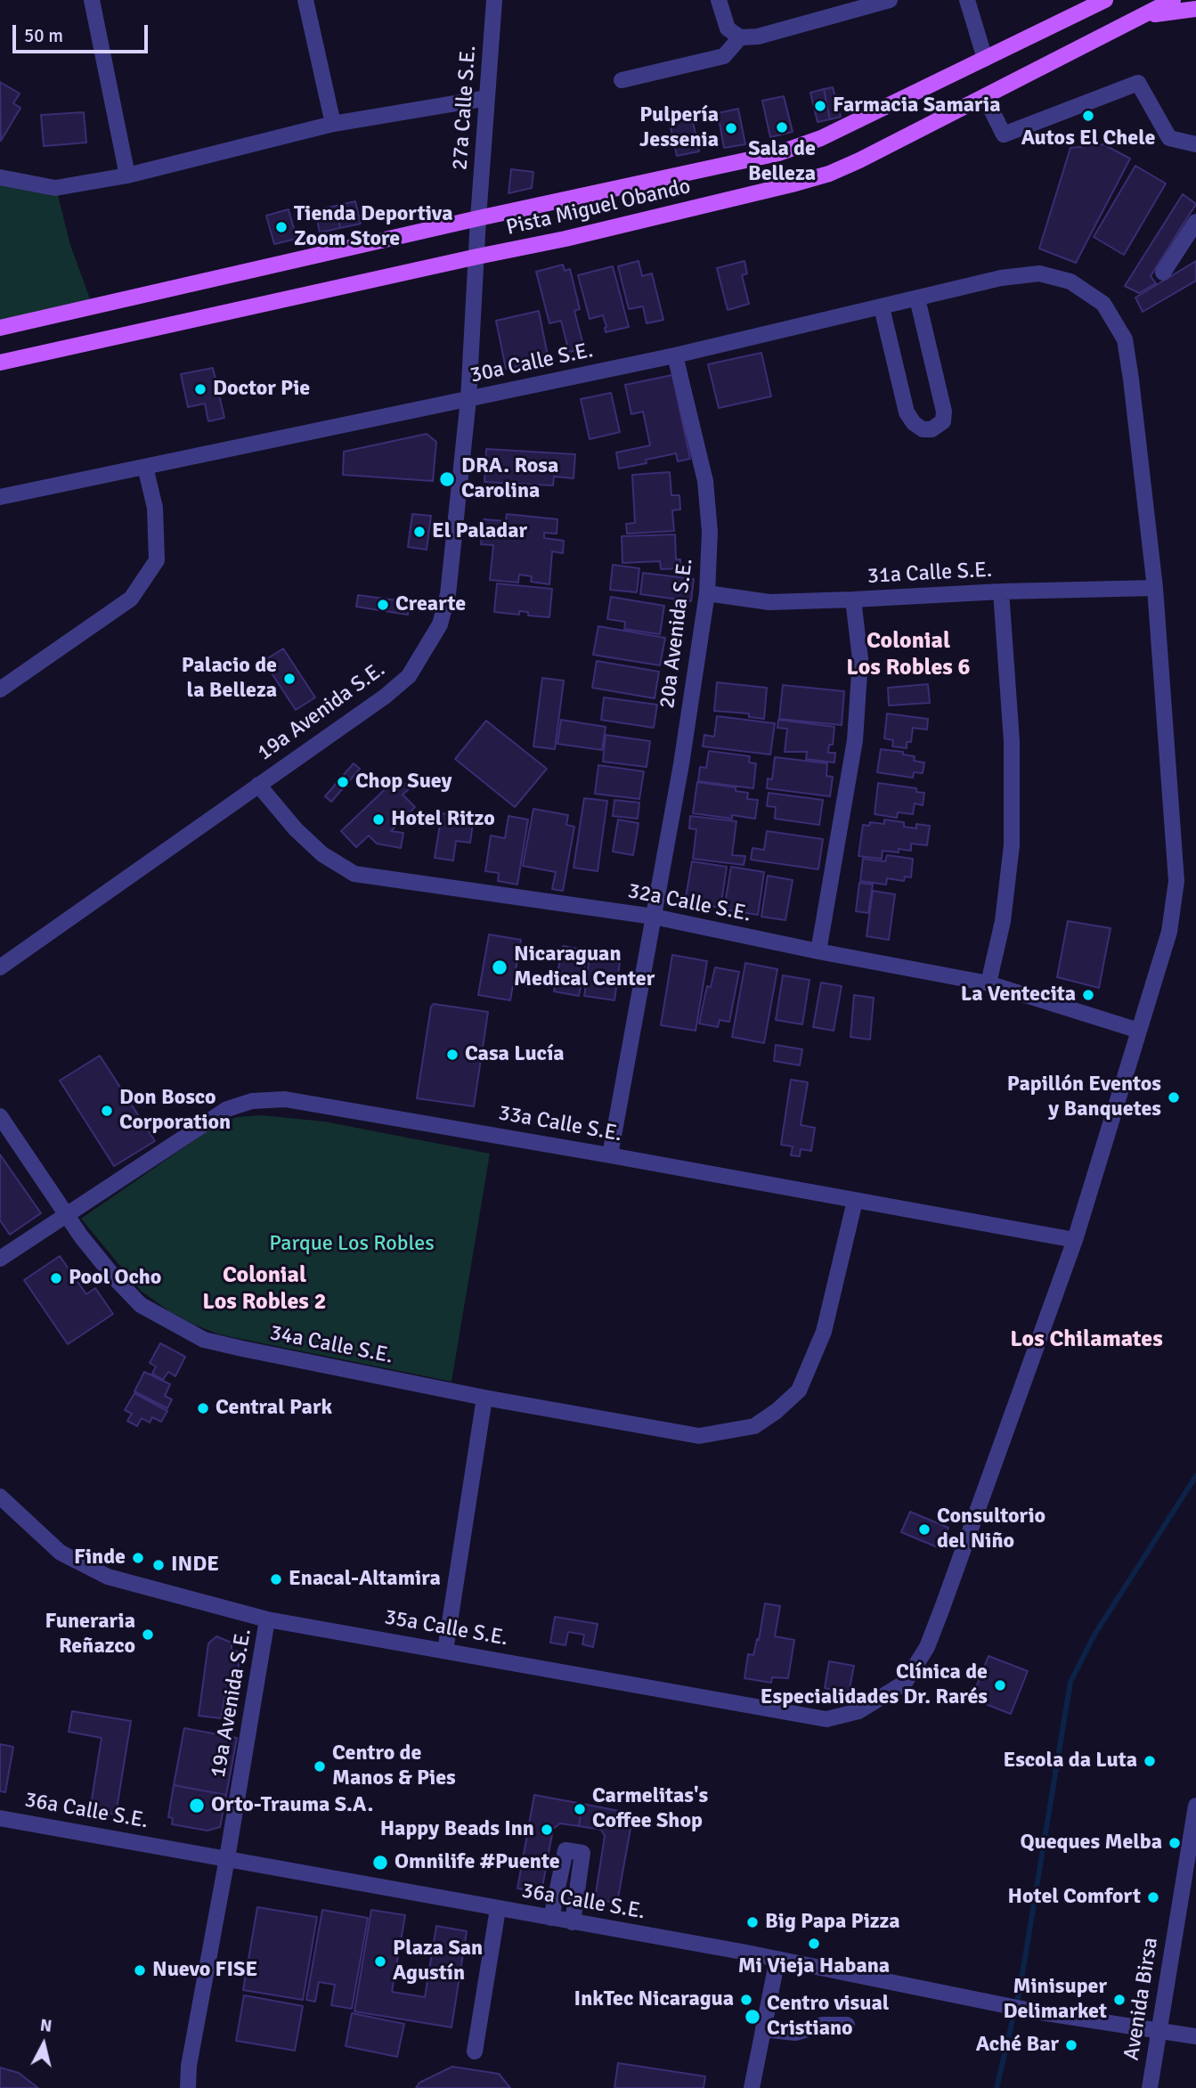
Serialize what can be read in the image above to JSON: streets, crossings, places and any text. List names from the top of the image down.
{
  "streets": {
    "main road": ["Pista Miguel Obando"],
    "street": [
      "27a Calle S.E.",
      "30a Calle S.E.",
      "31a Calle S.E.",
      "20a Avenida S.E.",
      "19a Avenida S.E.",
      "32a Calle S.E.",
      "33a Calle S.E.",
      "34a Calle S.E.",
      "35a Calle S.E.",
      "36a Calle S.E.",
      "Avenida Birsa"
    ]
  },
  "crossings": [
    ["27a Calle S.E.", "Pista Miguel Obando"],
    ["27a Calle S.E.", "19a Avenida S.E."],
    ["Pista Miguel Obando", "19a Avenida S.E."],
    ["30a Calle S.E.", "31a Calle S.E."],
    ["30a Calle S.E.", "20a Avenida S.E."],
    ["30a Calle S.E.", "19a Avenida S.E."],
    ["30a Calle S.E.", "32a Calle S.E."],
    ["30a Calle S.E.", "33a Calle S.E."],
    ["30a Calle S.E.", "35a Calle S.E."],
    ["31a Calle S.E.", "20a Avenida S.E."],
    ["20a Avenida S.E.", "32a Calle S.E."],
    ["20a Avenida S.E.", "33a Calle S.E."],
    ["19a Avenida S.E.", "32a Calle S.E."],
    ["19a Avenida S.E.", "35a Calle S.E."],
    ["19a Avenida S.E.", "36a Calle S.E."],
    ["33a Calle S.E.", "34a Calle S.E."],
    ["36a Calle S.E.", "Avenida Birsa"]
  ],
  "districts": ["Colonial Los Robles 6", "Colonial Los Robles 2", "Los Chilamates"],
  "parks": ["Parque Los Robles"],
  "places": [
    "Farmacia Samaria",
    "Autos El Chele",
    "Sala de Belleza",
    "Pulpería Jessenia",
    "Tienda Deportiva Zoom Store",
    "Doctor Pie",
    "DRA. Rosa Carolina",
    "El Paladar",
    "Crearte",
    "Palacio de la Belleza",
    "Chop Suey",
    "Hotel Ritzo",
    "Nicaraguan Medical Center",
    "La Ventecita",
    "Casa Lucía",
    "Papillón Eventos y Banquetes",
    "Don Bosco Corporation",
    "Pool Ocho",
    "Central Park",
    "Consultorio del Niño",
    "Finde",
    "INDE",
    "Enacal-Altamira",
    "Funeraria Reñazco",
    "Clínica de Especialidades Dr. Rarés",
    "Escola da Luta",
    "Centro de Manos & Pies",
    "Orto-Trauma S.A.",
    "Carmelitas's Coffee Shop",
    "Happy Beads Inn",
    "Queques Melba",
    "Omnilife #Puente",
    "Hotel Comfort",
    "Big Papa Pizza",
    "Mi Vieja Habana",
    "Plaza San Agustín",
    "Nuevo FISE",
    "InkTec Nicaragua",
    "Minisuper Delimarket",
    "Centro visual Cristiano",
    "Aché Bar"
  ],
  "scale_bar": "50 m",
  "north": "top"
}
